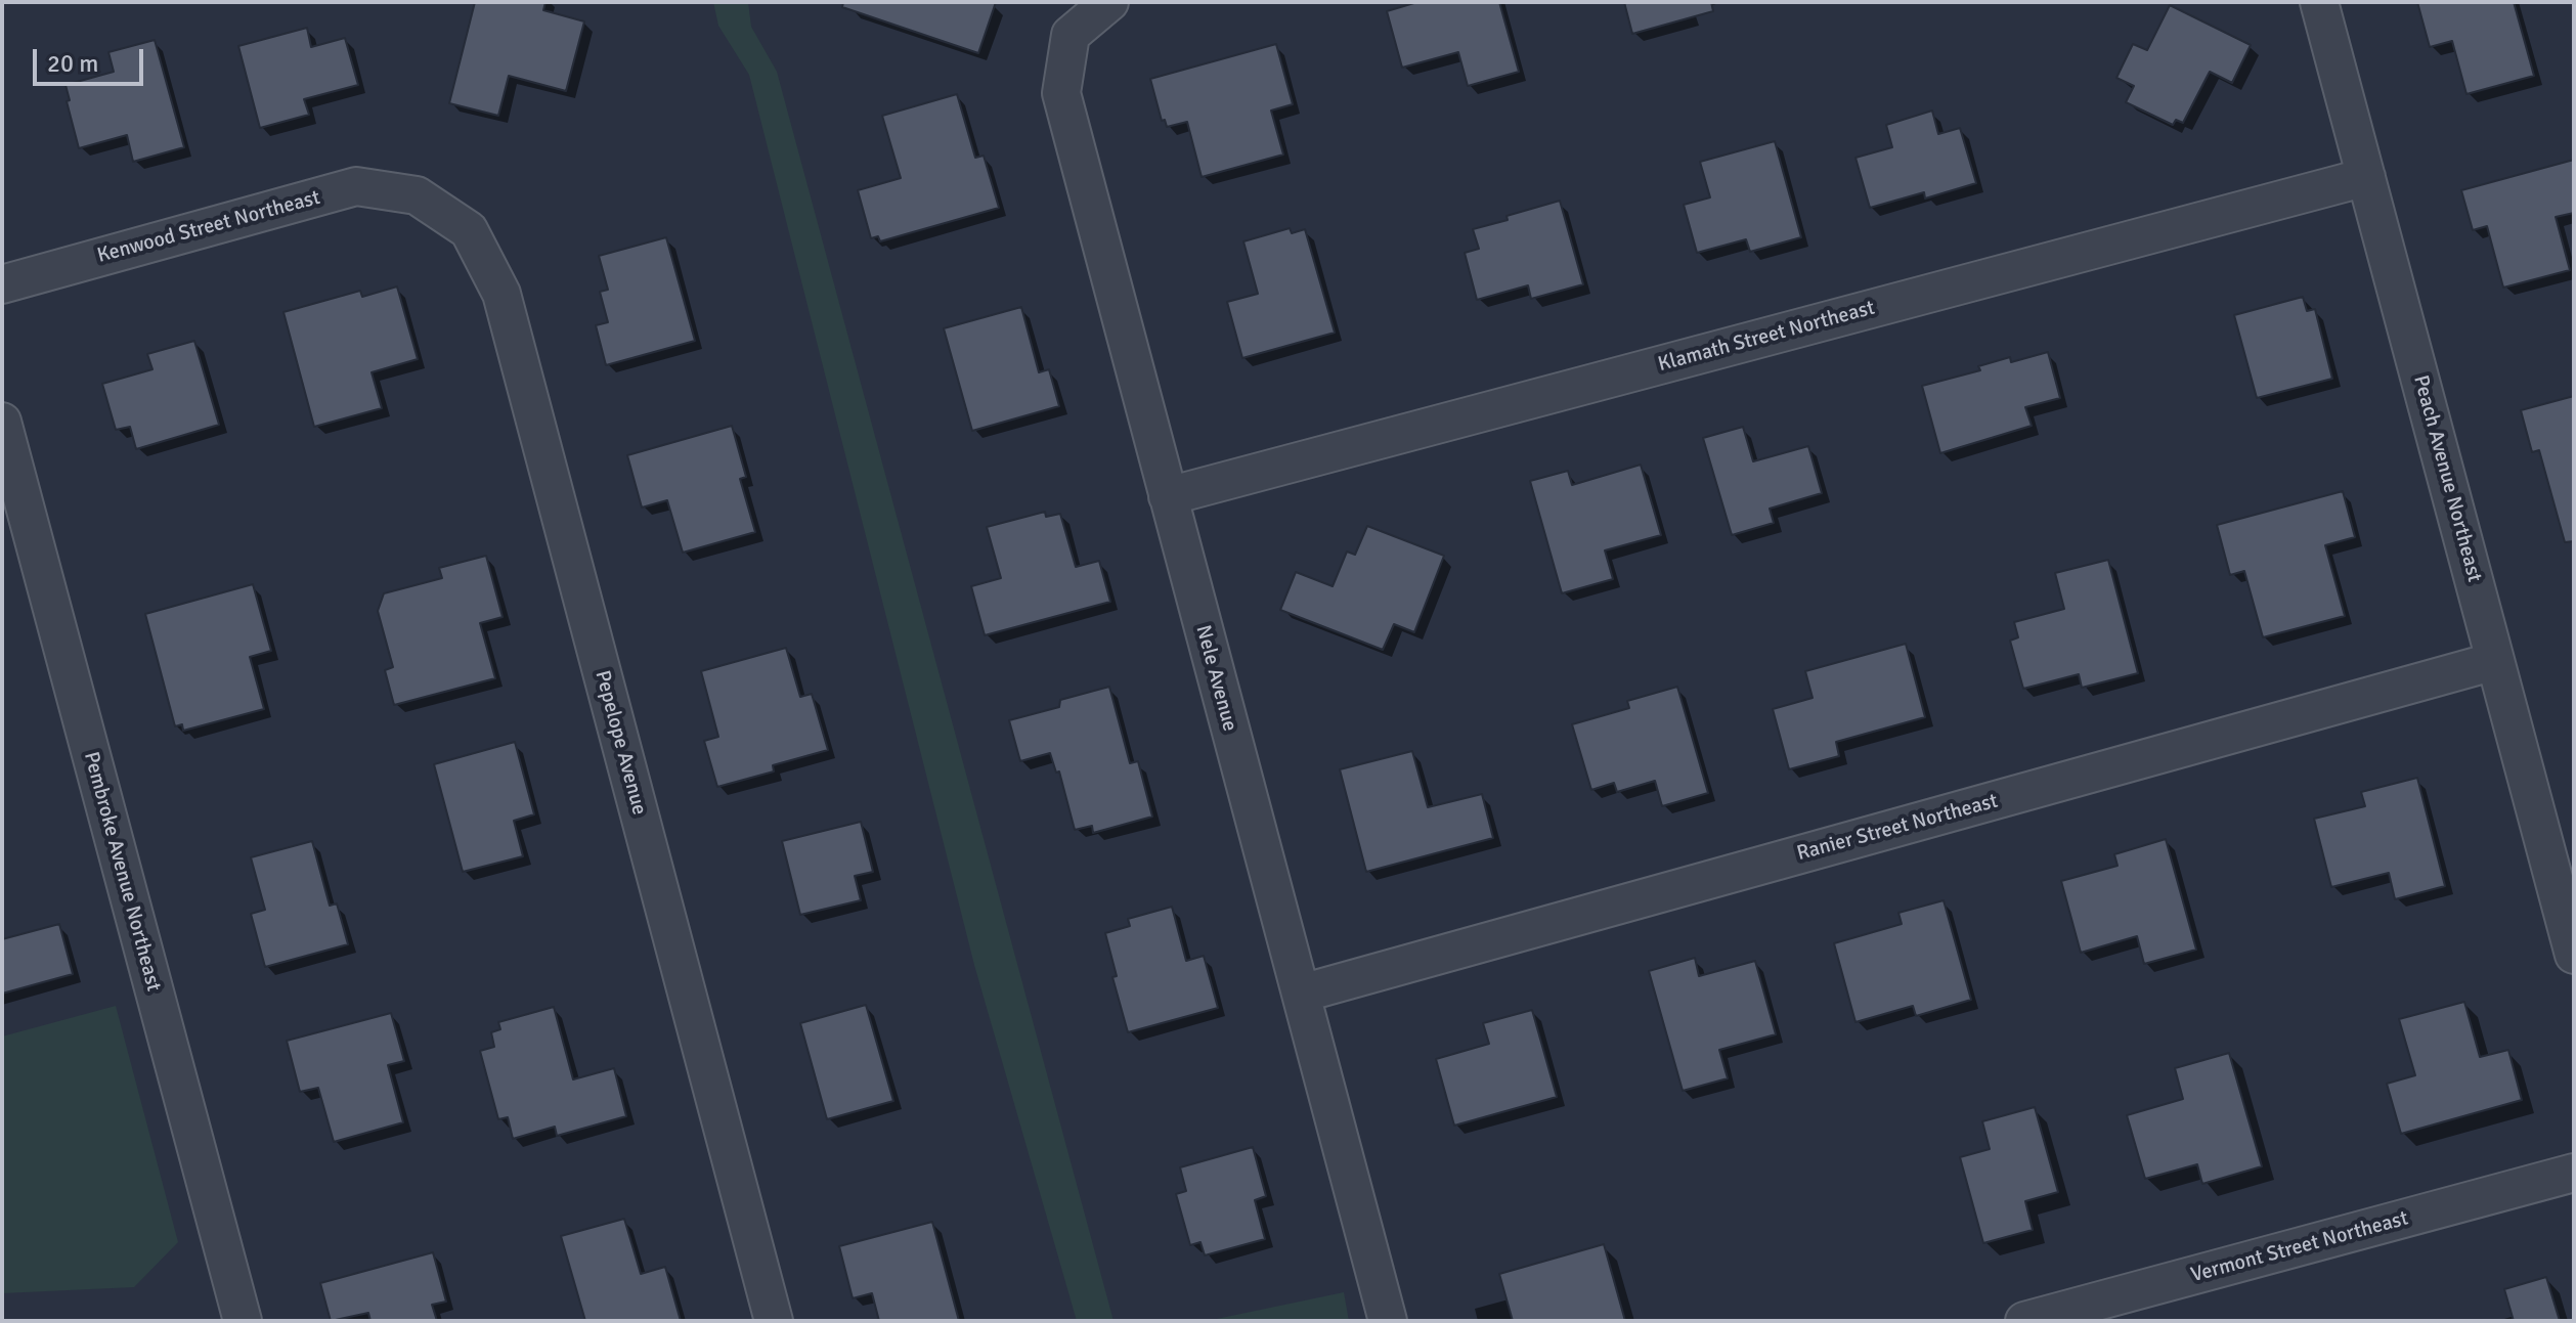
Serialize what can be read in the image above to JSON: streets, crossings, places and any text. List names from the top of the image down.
{
  "streets": {
    "street": [
      "Kenwood Street Northeast",
      "Klamath Street Northeast",
      "Peach Avenue Northeast",
      "Nele Avenue",
      "Pepelope Avenue",
      "Ranier Street Northeast",
      "Pembroke Avenue Northeast",
      "Vermont Street Northeast"
    ]
  },
  "crossings": [
    ["Kenwood Street Northeast", "Pepelope Avenue"],
    ["Klamath Street Northeast", "Peach Avenue Northeast"],
    ["Klamath Street Northeast", "Nele Avenue"],
    ["Peach Avenue Northeast", "Ranier Street Northeast"],
    ["Nele Avenue", "Ranier Street Northeast"]
  ],
  "scale_bar": "20 m"
}
